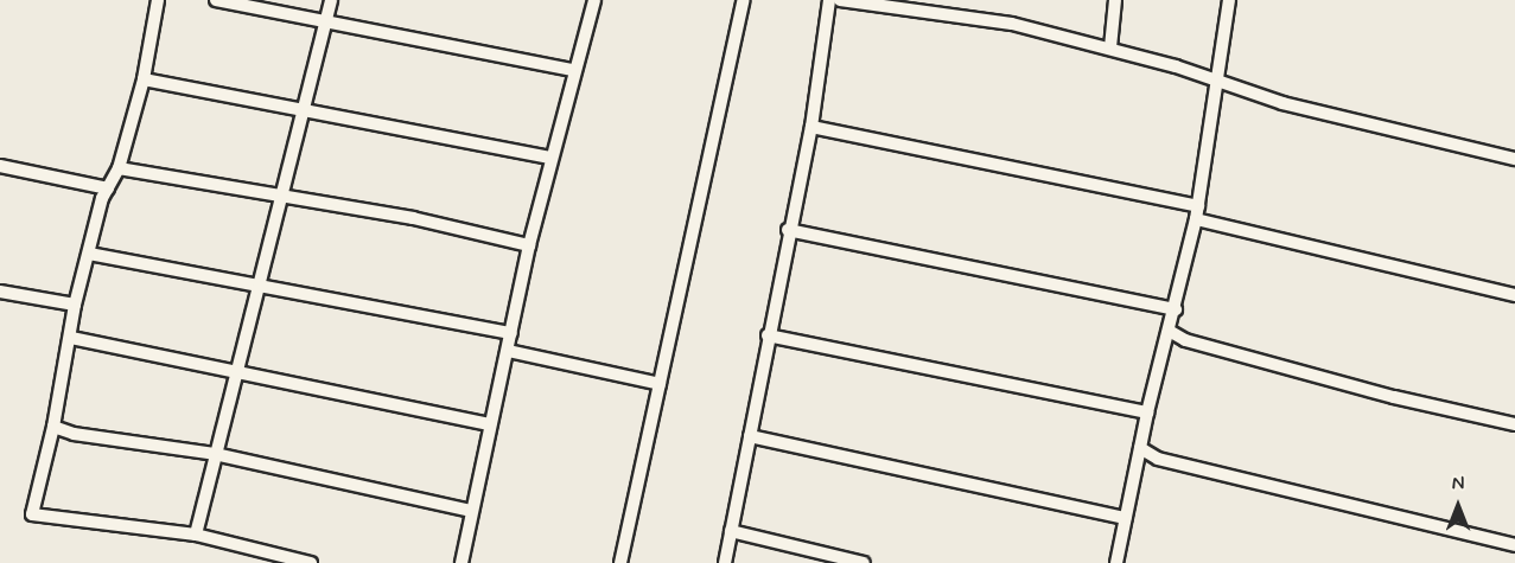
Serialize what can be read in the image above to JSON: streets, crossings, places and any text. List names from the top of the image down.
{
  "north": "top"
}
